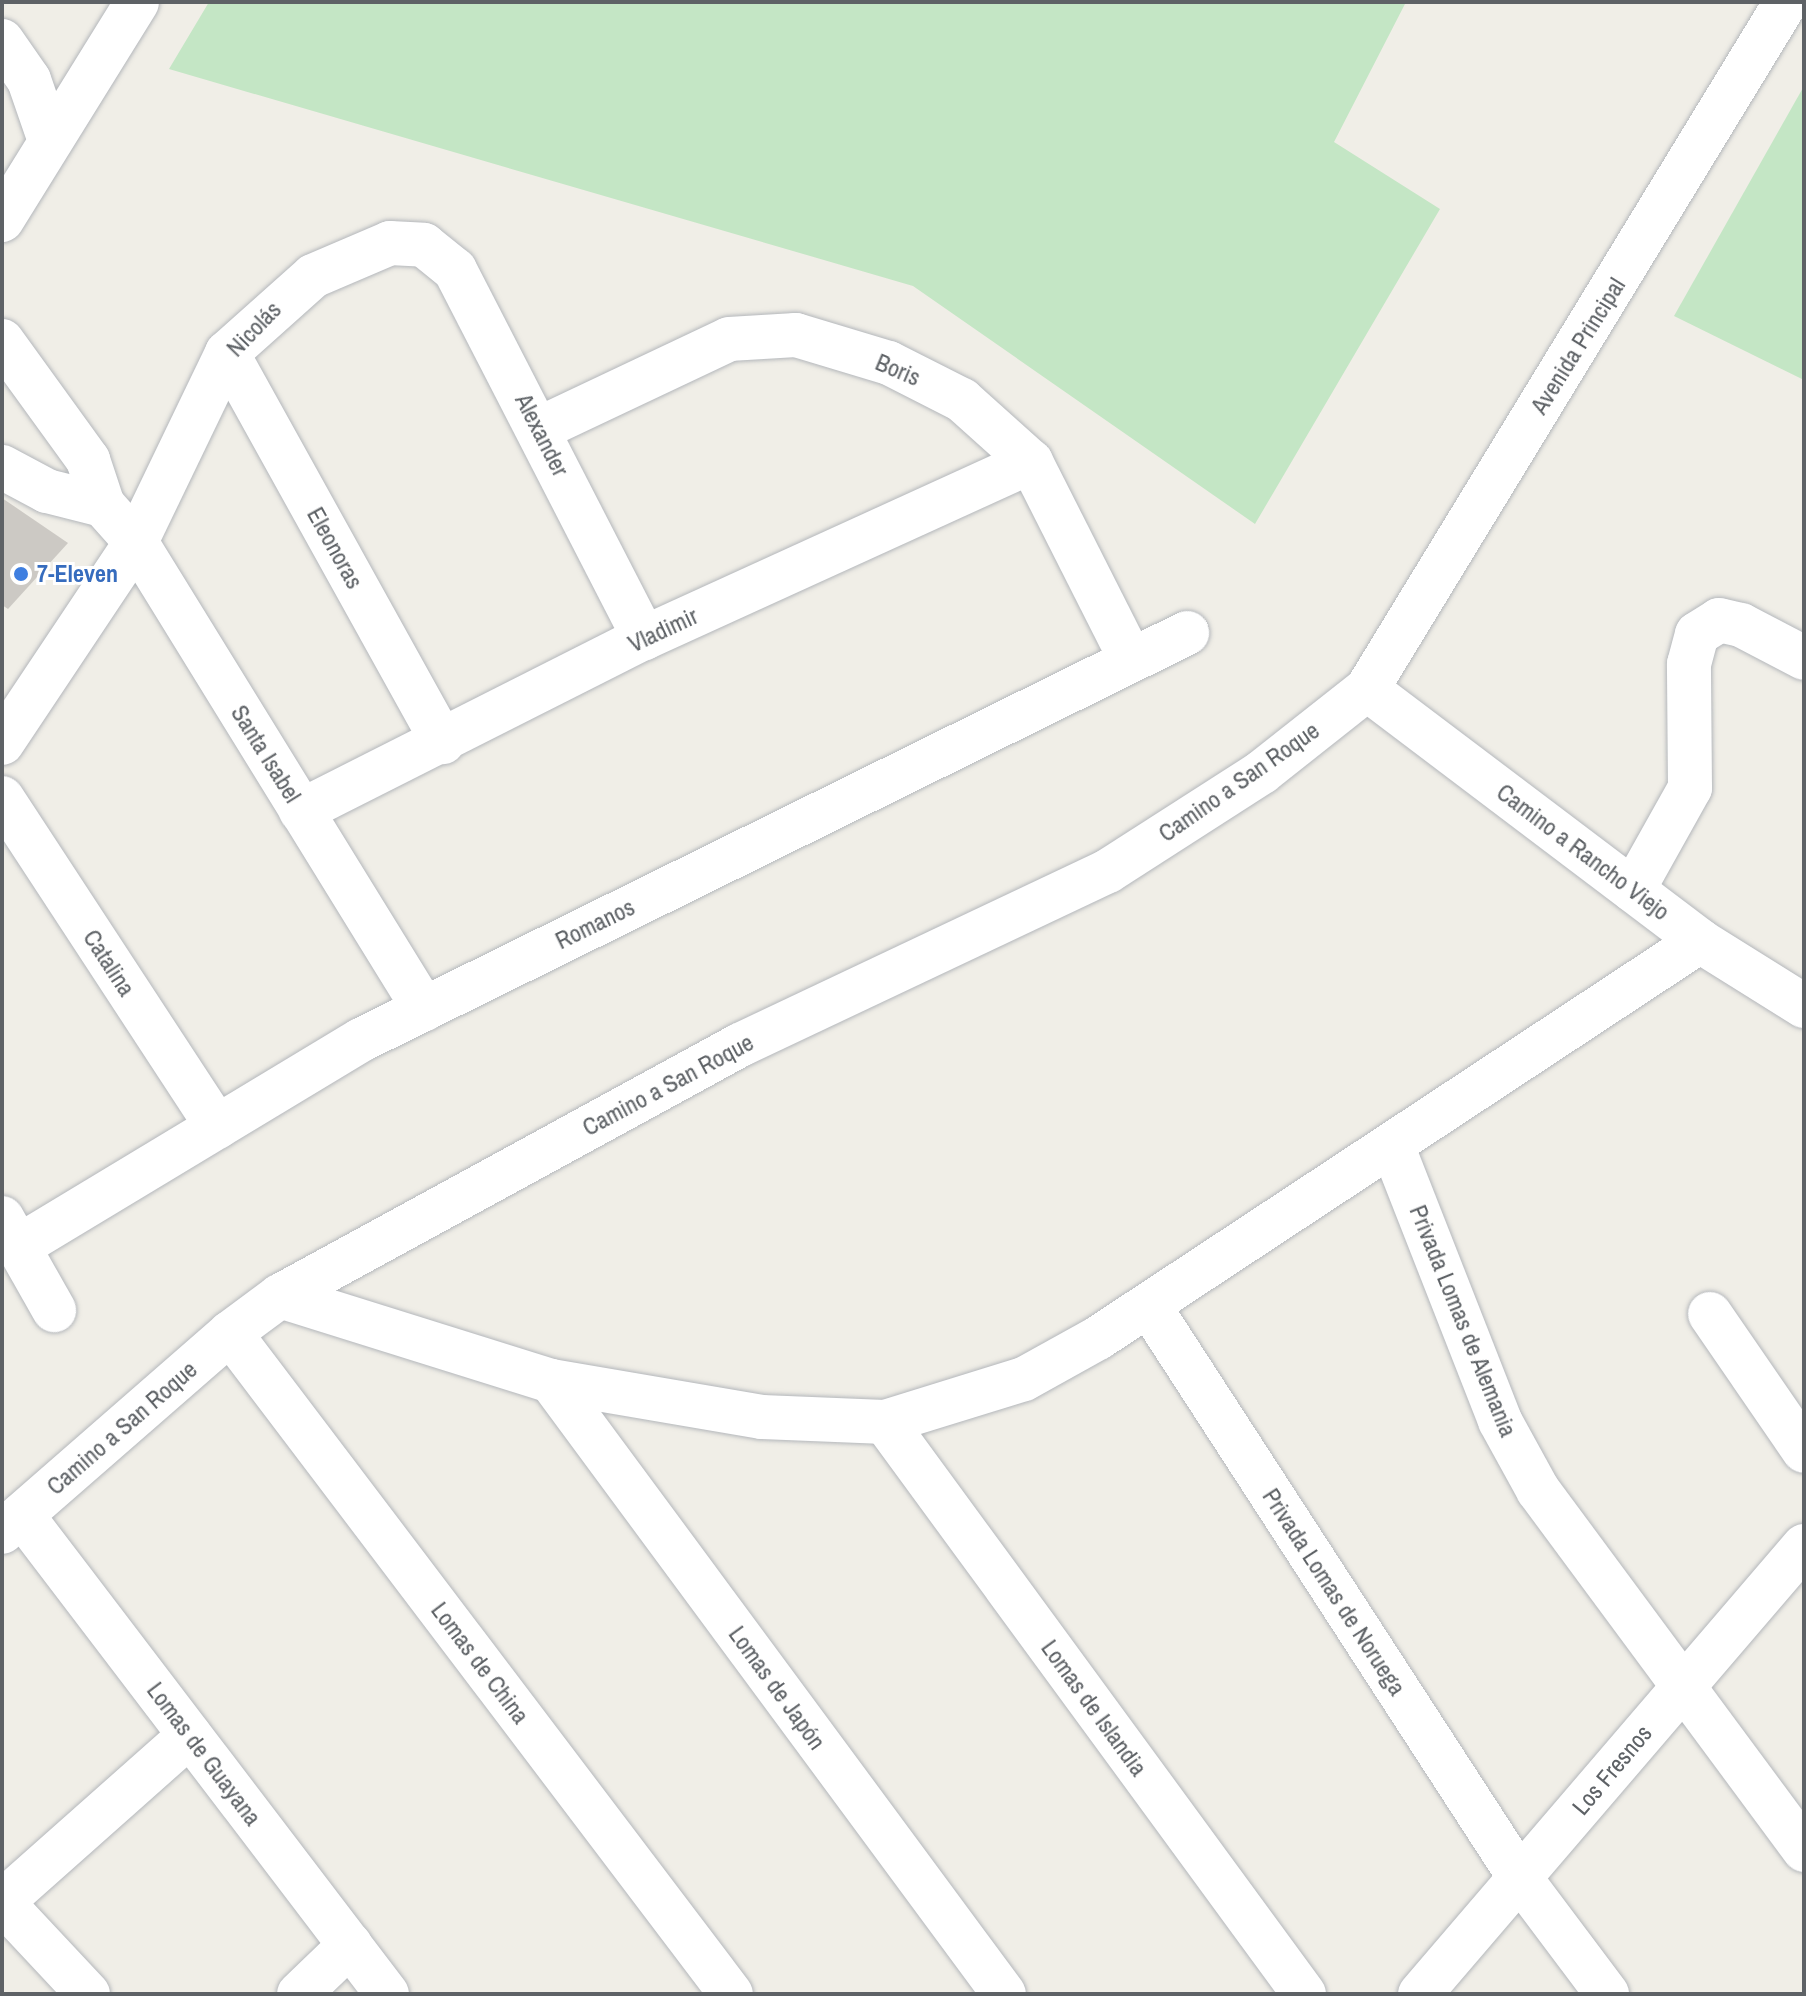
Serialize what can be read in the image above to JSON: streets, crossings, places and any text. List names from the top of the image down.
{
  "streets": {
    "street": [
      "Nicolás",
      "Avenida Principal",
      "Boris",
      "Alexander",
      "Eleonoras",
      "Vladimir",
      "Santa Isabel",
      "Camino a San Roque",
      "Camino a Rancho Viejo",
      "Romanos",
      "Catalina",
      "Privada Lomas de Alemania",
      "Privada Lomas de Noruega",
      "Lomas de China",
      "Lomas de Japón",
      "Lomas de Islandia",
      "Lomas de Guayana",
      "Los Fresnos"
    ]
  },
  "crossings": [
    ["Nicolás", "Alexander"],
    ["Nicolás", "Eleonoras"],
    ["Nicolás", "Santa Isabel"],
    ["Avenida Principal", "Camino a San Roque"],
    ["Avenida Principal", "Camino a Rancho Viejo"],
    ["Boris", "Alexander"],
    ["Boris", "Vladimir"],
    ["Boris", "Romanos"],
    ["Alexander", "Vladimir"],
    ["Eleonoras", "Vladimir"],
    ["Vladimir", "Santa Isabel"],
    ["Santa Isabel", "Romanos"],
    ["Camino a San Roque", "Camino a Rancho Viejo"],
    ["Camino a San Roque", "Lomas de China"],
    ["Camino a San Roque", "Lomas de Guayana"],
    ["Romanos", "Catalina"],
    ["Privada Lomas de Alemania", "Los Fresnos"],
    ["Privada Lomas de Noruega", "Los Fresnos"]
  ],
  "places": ["7-Eleven"]
}
